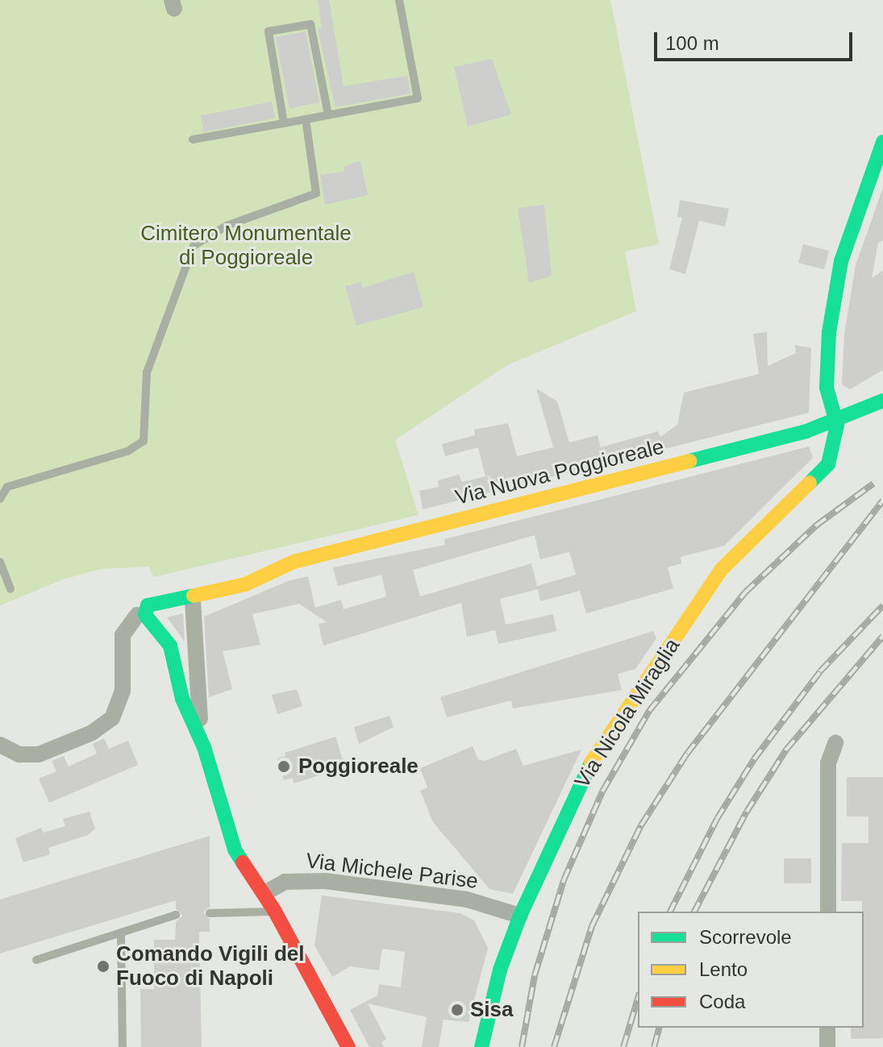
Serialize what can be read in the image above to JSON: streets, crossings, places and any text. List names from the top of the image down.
{
  "streets": {
    "main road": ["Via Nuova Poggioreale", "Via Nicola Miraglia"],
    "street": ["Via Michele Parise"]
  },
  "crossings": [
    ["Via Nuova Poggioreale", "Via Nicola Miraglia"],
    ["Via Nicola Miraglia", "Via Michele Parise"]
  ],
  "parks": ["Cimitero Monumentale di Poggioreale"],
  "places": ["Poggioreale", "Comando Vigili del Fuoco di Napoli", "Sisa"],
  "legend": ["Scorrevole", "Lento", "Coda"],
  "scale_bar": "100 m"
}
